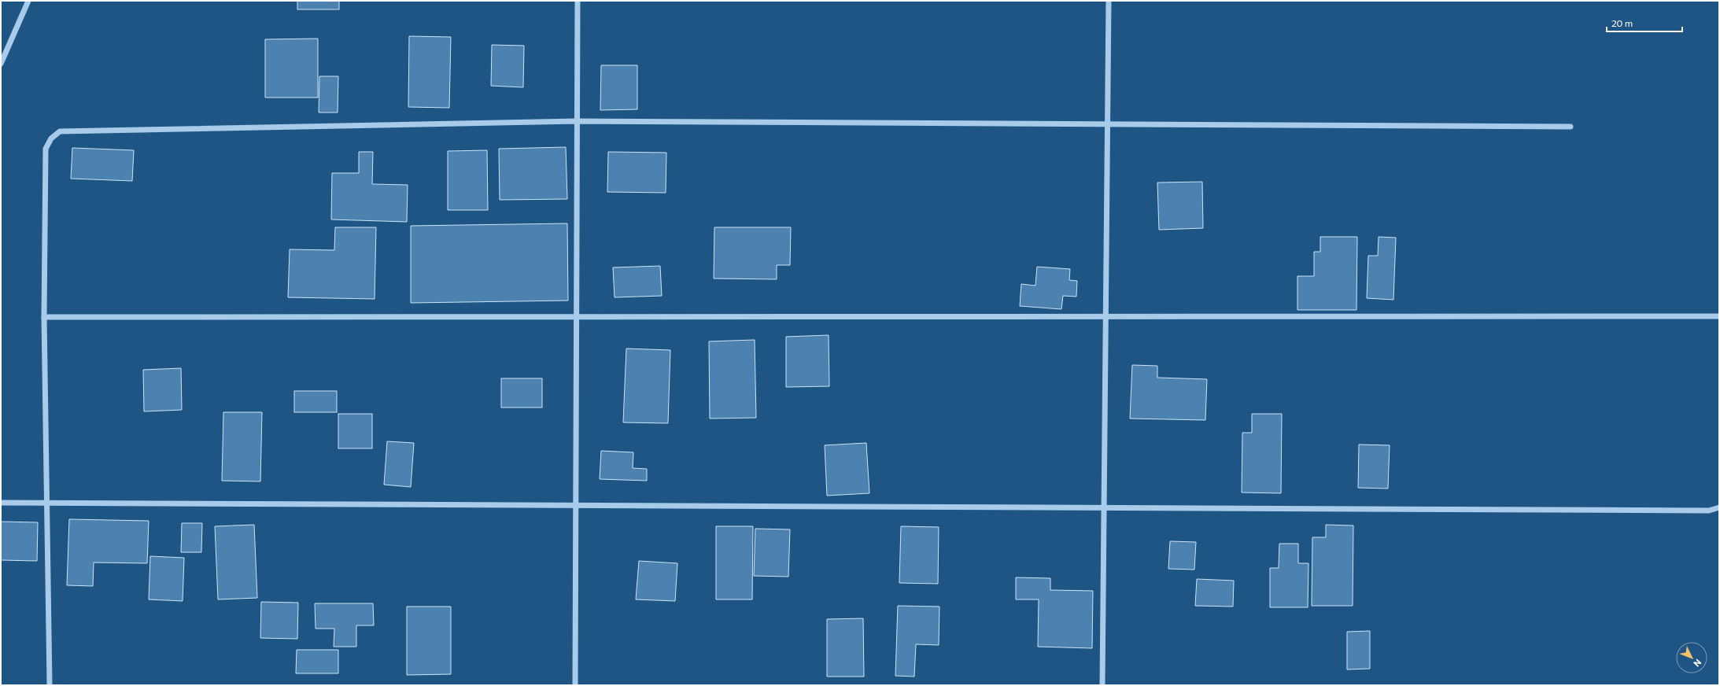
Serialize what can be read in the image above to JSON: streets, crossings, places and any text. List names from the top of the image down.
{
  "scale_bar": "20 m",
  "north": "bottom right"
}
